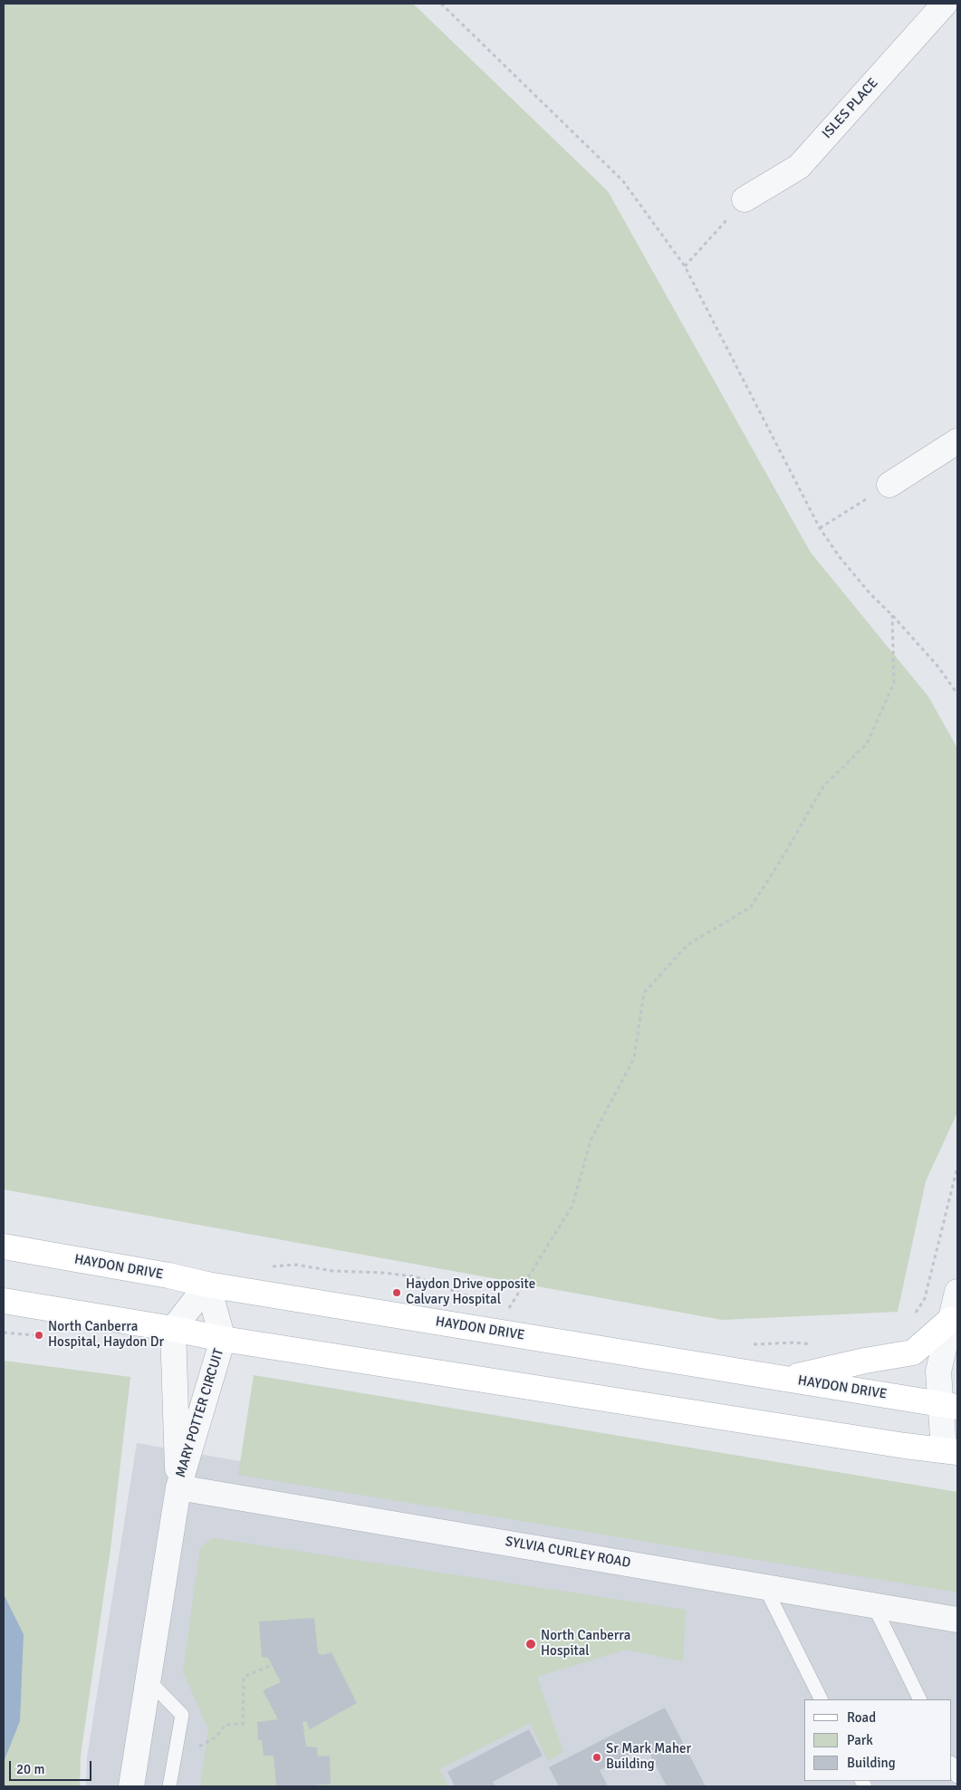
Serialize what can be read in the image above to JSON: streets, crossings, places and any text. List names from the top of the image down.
{
  "streets": {
    "main road": ["HAYDON DRIVE"],
    "street": ["ISLES PLACE", "MARY POTTER CIRCUIT", "SYLVIA CURLEY ROAD"]
  },
  "crossings": [
    ["HAYDON DRIVE", "MARY POTTER CIRCUIT"],
    ["MARY POTTER CIRCUIT", "SYLVIA CURLEY ROAD"]
  ],
  "places": [
    "Haydon Drive opposite Calvary Hospital",
    "North Canberra Hospital, Haydon Dr",
    "North Canberra Hospital",
    "Sr Mark Maher Building"
  ],
  "legend": ["Road", "Park", "Building"],
  "scale_bar": "20 m"
}
